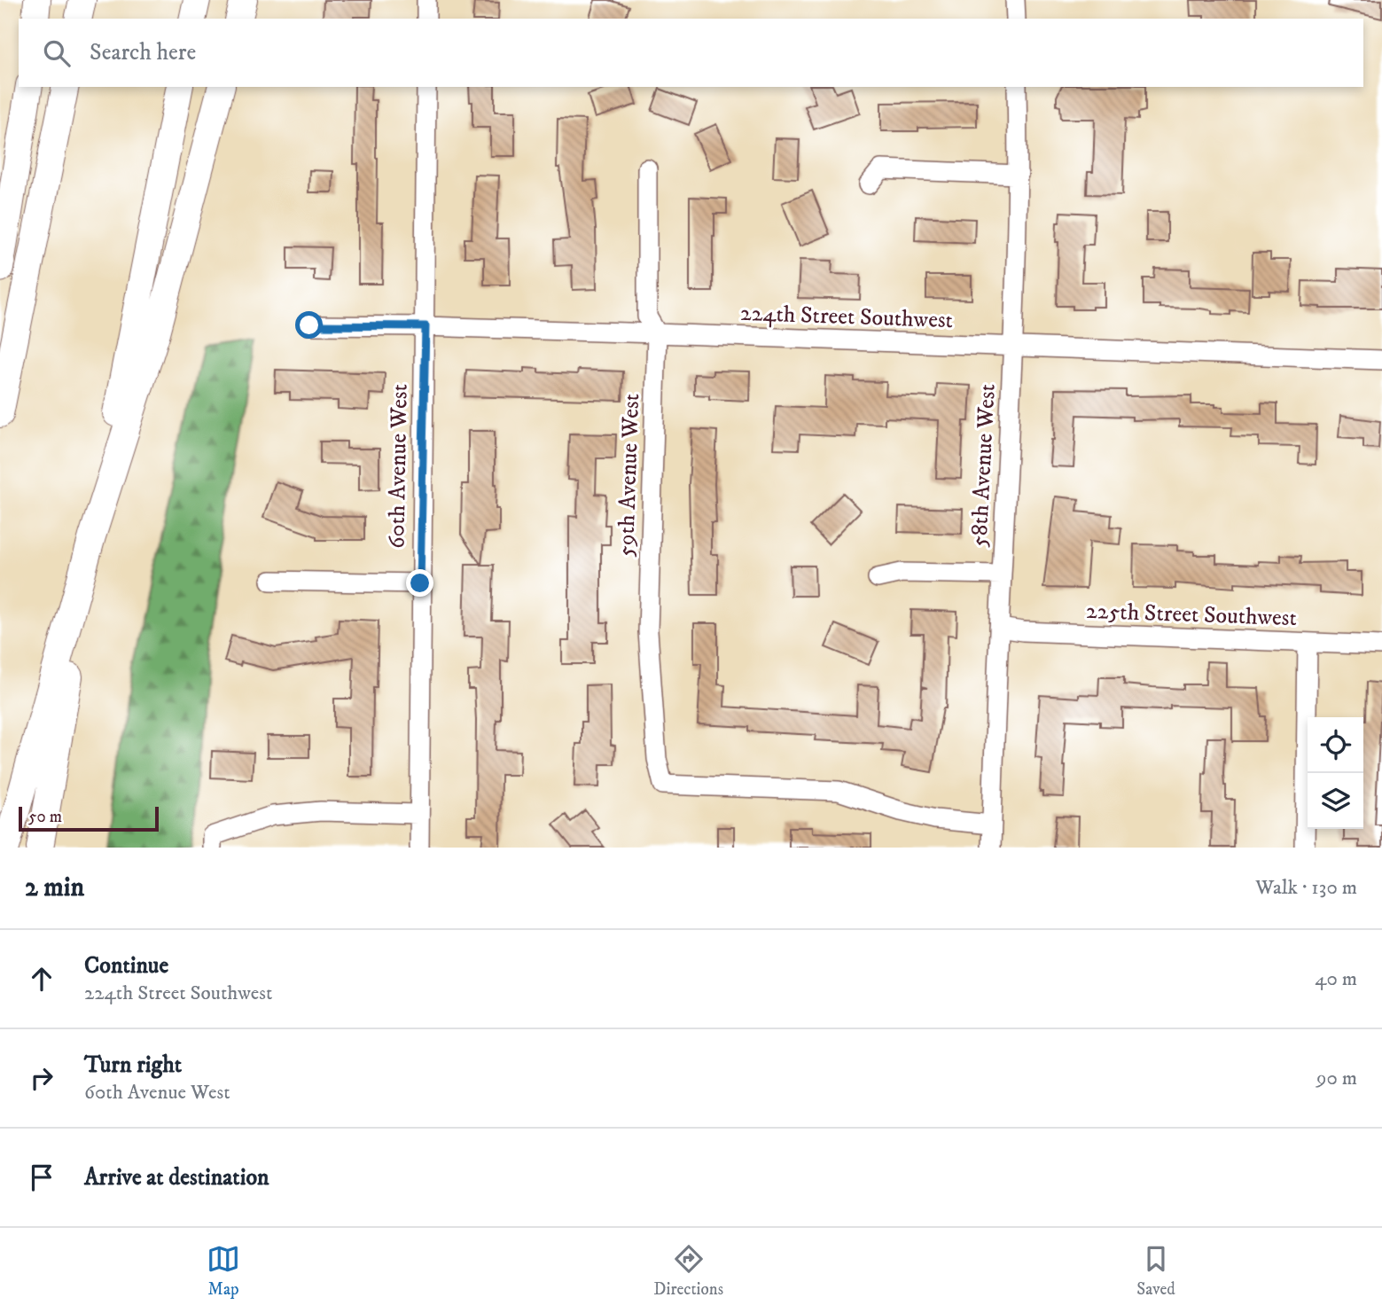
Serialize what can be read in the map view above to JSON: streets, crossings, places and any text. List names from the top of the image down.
{
  "streets": {
    "street": [
      "224th Street Southwest",
      "58th Avenue West",
      "60th Avenue West",
      "59th Avenue West",
      "225th Street Southwest"
    ]
  },
  "crossings": [
    ["224th Street Southwest", "58th Avenue West"],
    ["224th Street Southwest", "60th Avenue West"],
    ["224th Street Southwest", "59th Avenue West"],
    ["58th Avenue West", "59th Avenue West"],
    ["58th Avenue West", "225th Street Southwest"]
  ],
  "scale_bar": "50 m",
  "page": {
    "search": "Search here",
    "scale": "50 m",
    "heading": ["2 min", "Walk · 130 m"],
    "list": [
      ["Continue", "224th Street Southwest", "40 m"],
      ["Turn right", "60th Avenue West", "90 m"],
      "Arrive at destination"
    ],
    "nav": ["Map", "Directions", "Saved"]
  }
}
